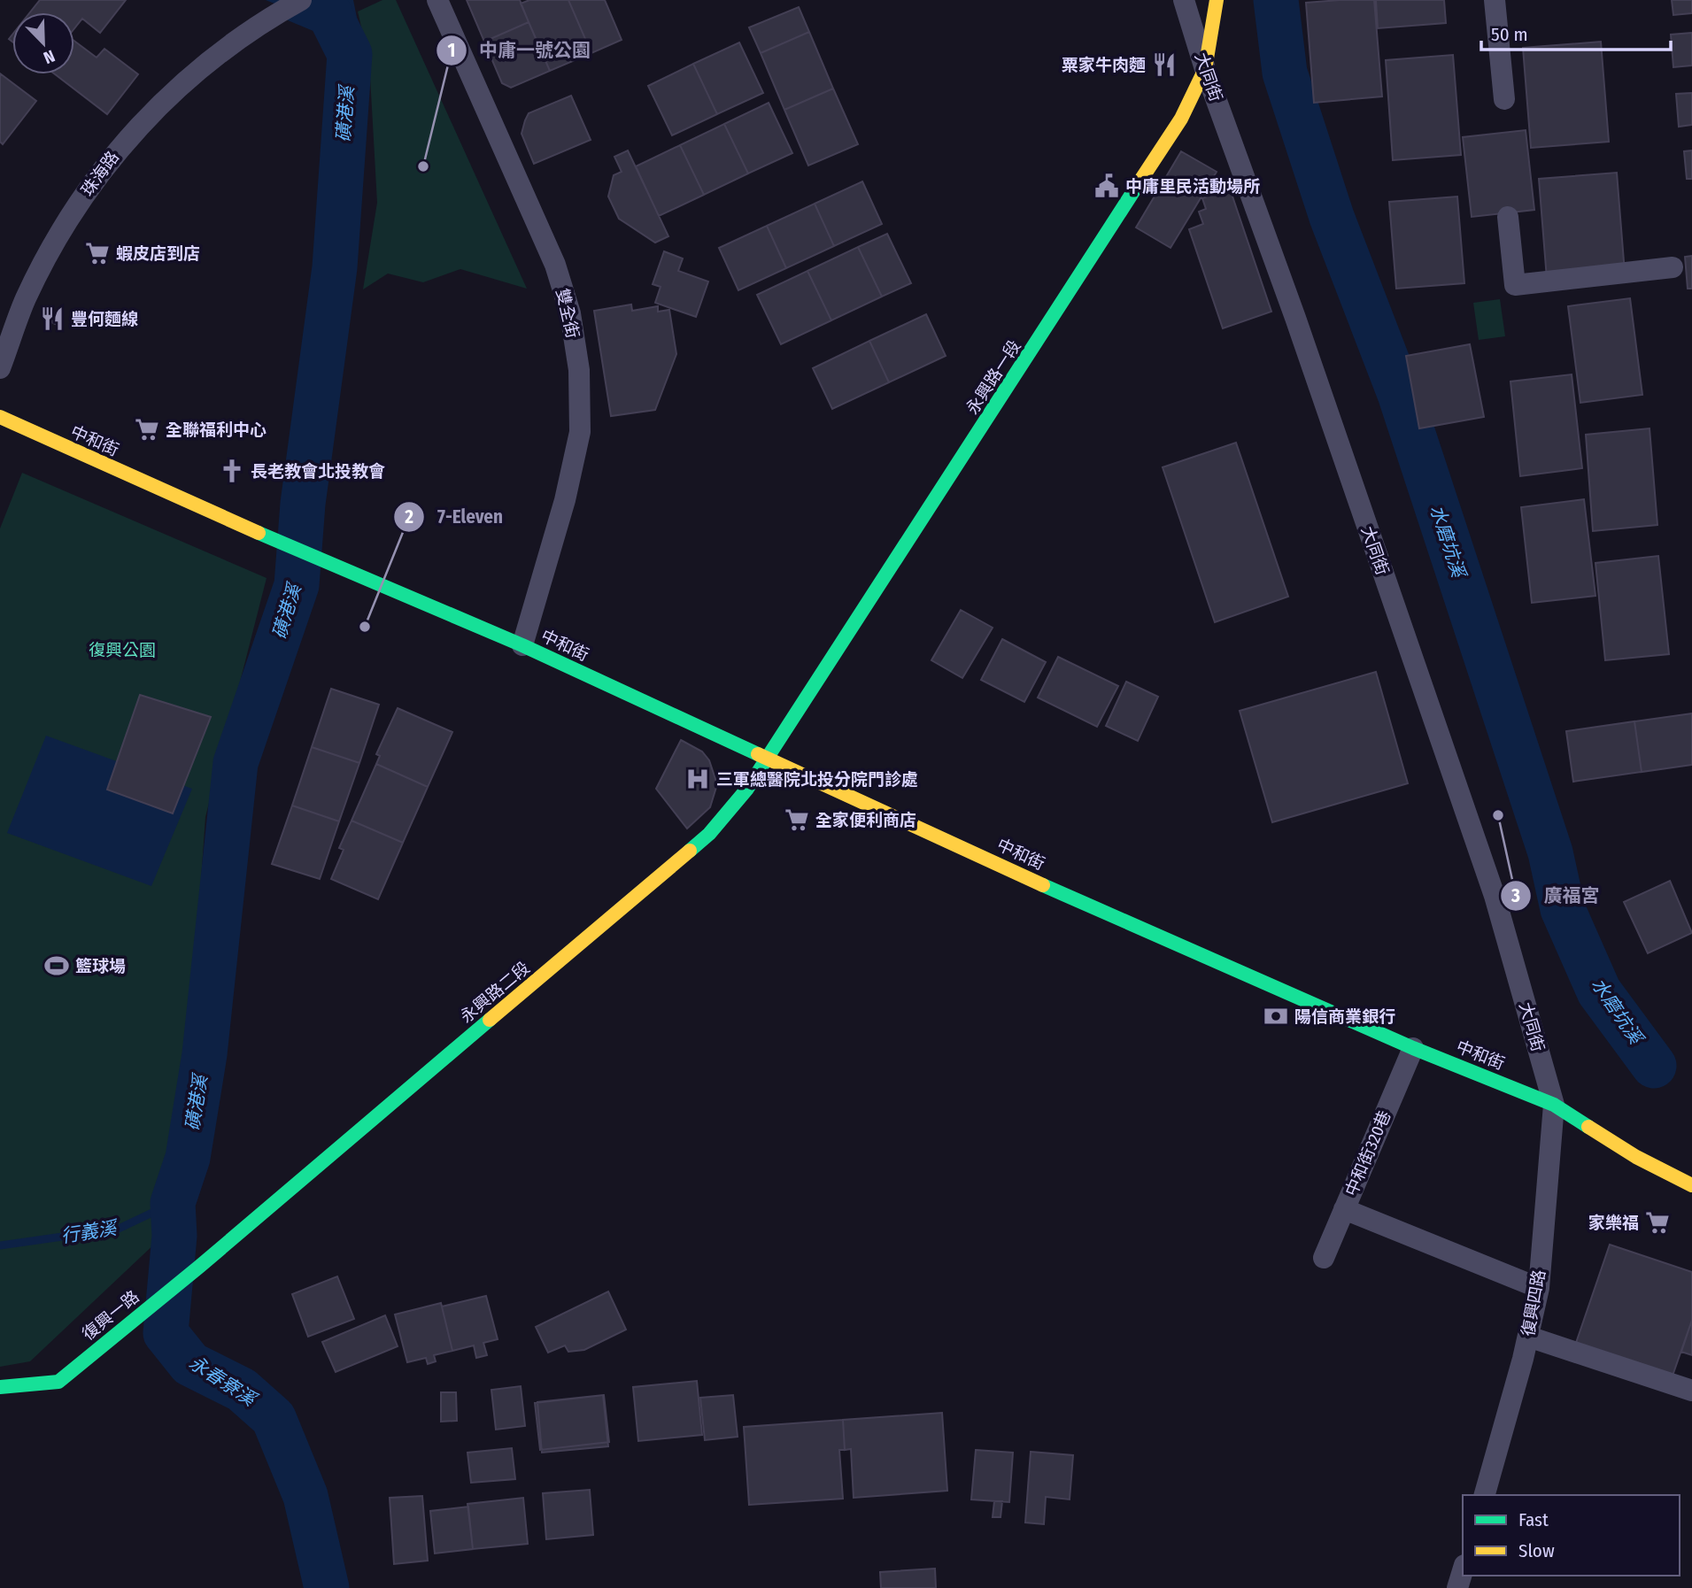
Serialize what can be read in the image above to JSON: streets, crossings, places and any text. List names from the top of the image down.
{
  "streets": {
    "street": [
      "大同街",
      "珠海路",
      "雙全街",
      "永興路一段",
      "中和街",
      "永興路二段",
      "中和街320巷",
      "復興四路",
      "復興一路"
    ]
  },
  "crossings": [
    ["大同街", "永興路一段"],
    ["大同街", "中和街"],
    ["大同街", "復興四路"],
    ["雙全街", "中和街"],
    ["永興路一段", "中和街"],
    ["永興路一段", "永興路二段"],
    ["中和街", "永興路二段"],
    ["中和街", "中和街320巷"],
    ["中和街", "復興四路"],
    ["永興路二段", "復興一路"]
  ],
  "water": [
    "磺港溪",
    "水磨坑溪",
    "行義溪",
    "永春寮溪"
  ],
  "parks": ["復興公園"],
  "places": {
    "restaurant": ["粟家牛肉麵", "豐何麵線"],
    "other": ["中庸一號公園", "7-Eleven", "廣福宮"],
    "public building": ["中庸里民活動場所"],
    "supermarket": [
      "蝦皮店到店",
      "全聯福利中心",
      "全家便利商店",
      "家樂福"
    ],
    "church": ["長老教會北投教會"],
    "hospital": ["三軍總醫院北投分院門診處"],
    "sports": ["籃球場"],
    "bank": ["陽信商業銀行"]
  },
  "legend": ["Fast", "Slow"],
  "scale_bar": "50 m",
  "north": "bottom right"
}
